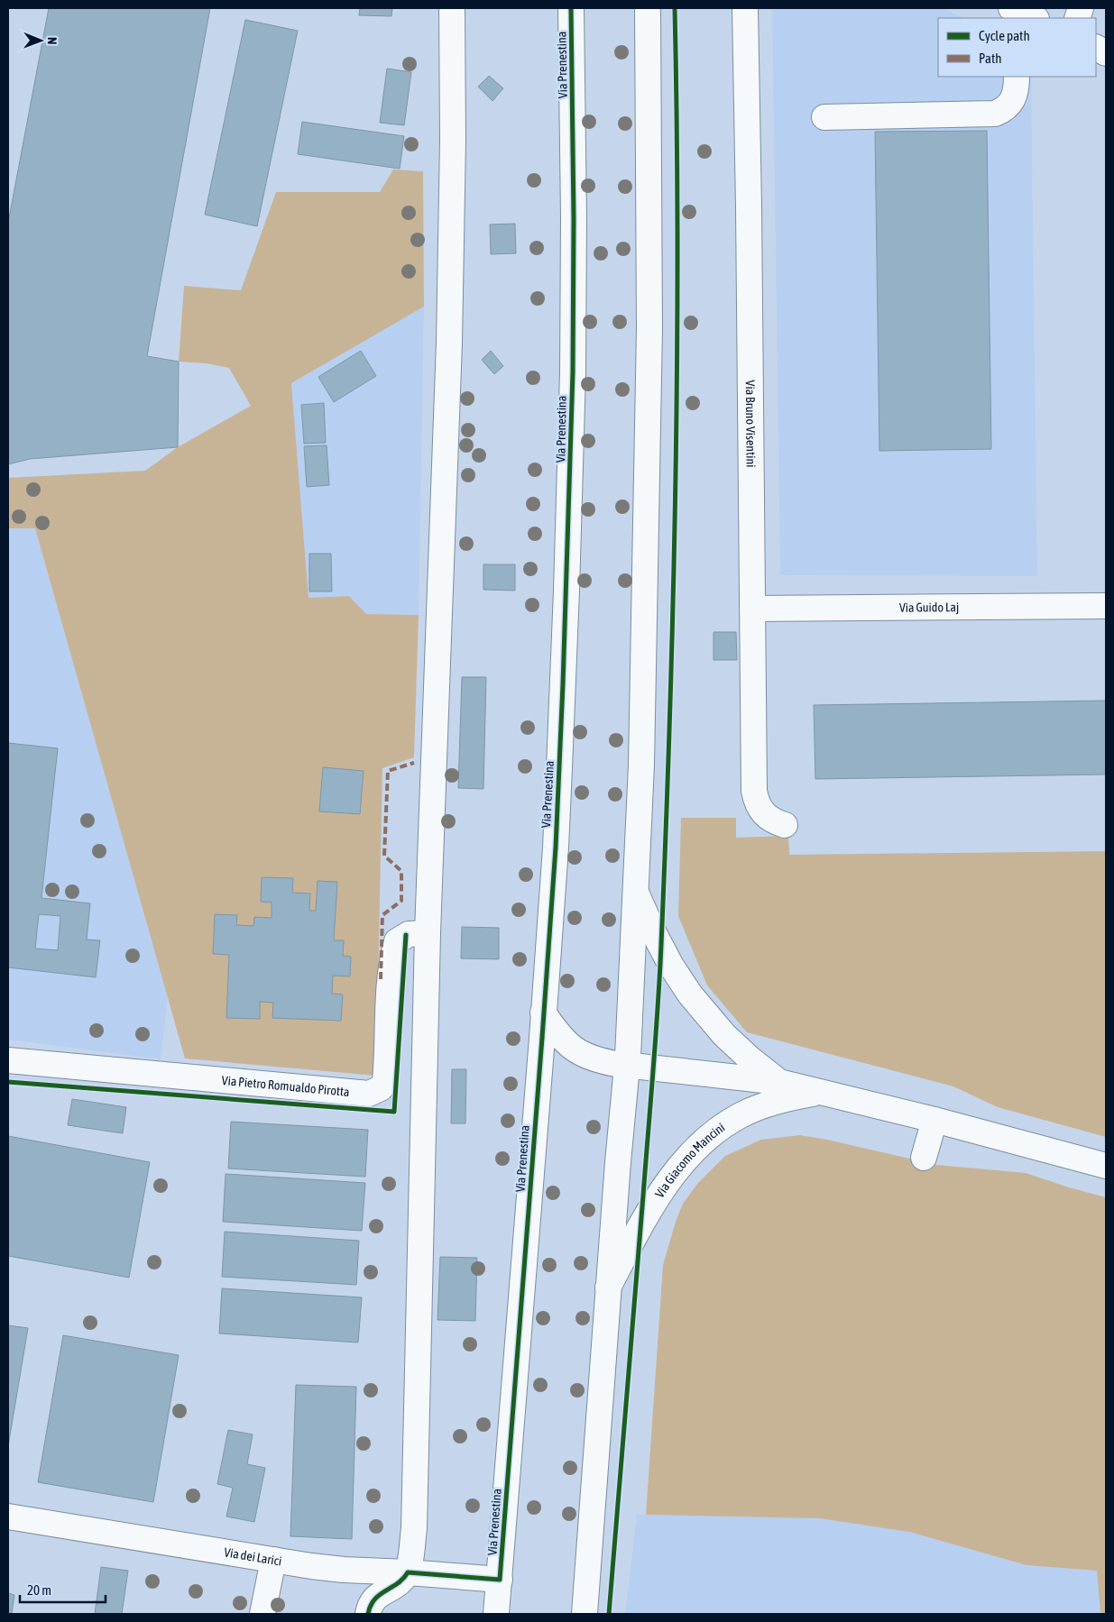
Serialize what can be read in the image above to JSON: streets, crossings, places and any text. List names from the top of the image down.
{
  "streets": {
    "street": [
      "Via Prenestina",
      "Via Bruno Visentini",
      "Via Guido Laj",
      "Via Pietro Romualdo Pirotta",
      "Via Giacomo Mancini",
      "Via dei Larici"
    ]
  },
  "crossings": [
    ["Via Prenestina", "Via dei Larici"],
    ["Via Bruno Visentini", "Via Guido Laj"]
  ],
  "legend": ["Cycle path", "Path"],
  "scale_bar": "20 m",
  "north": "right"
}
